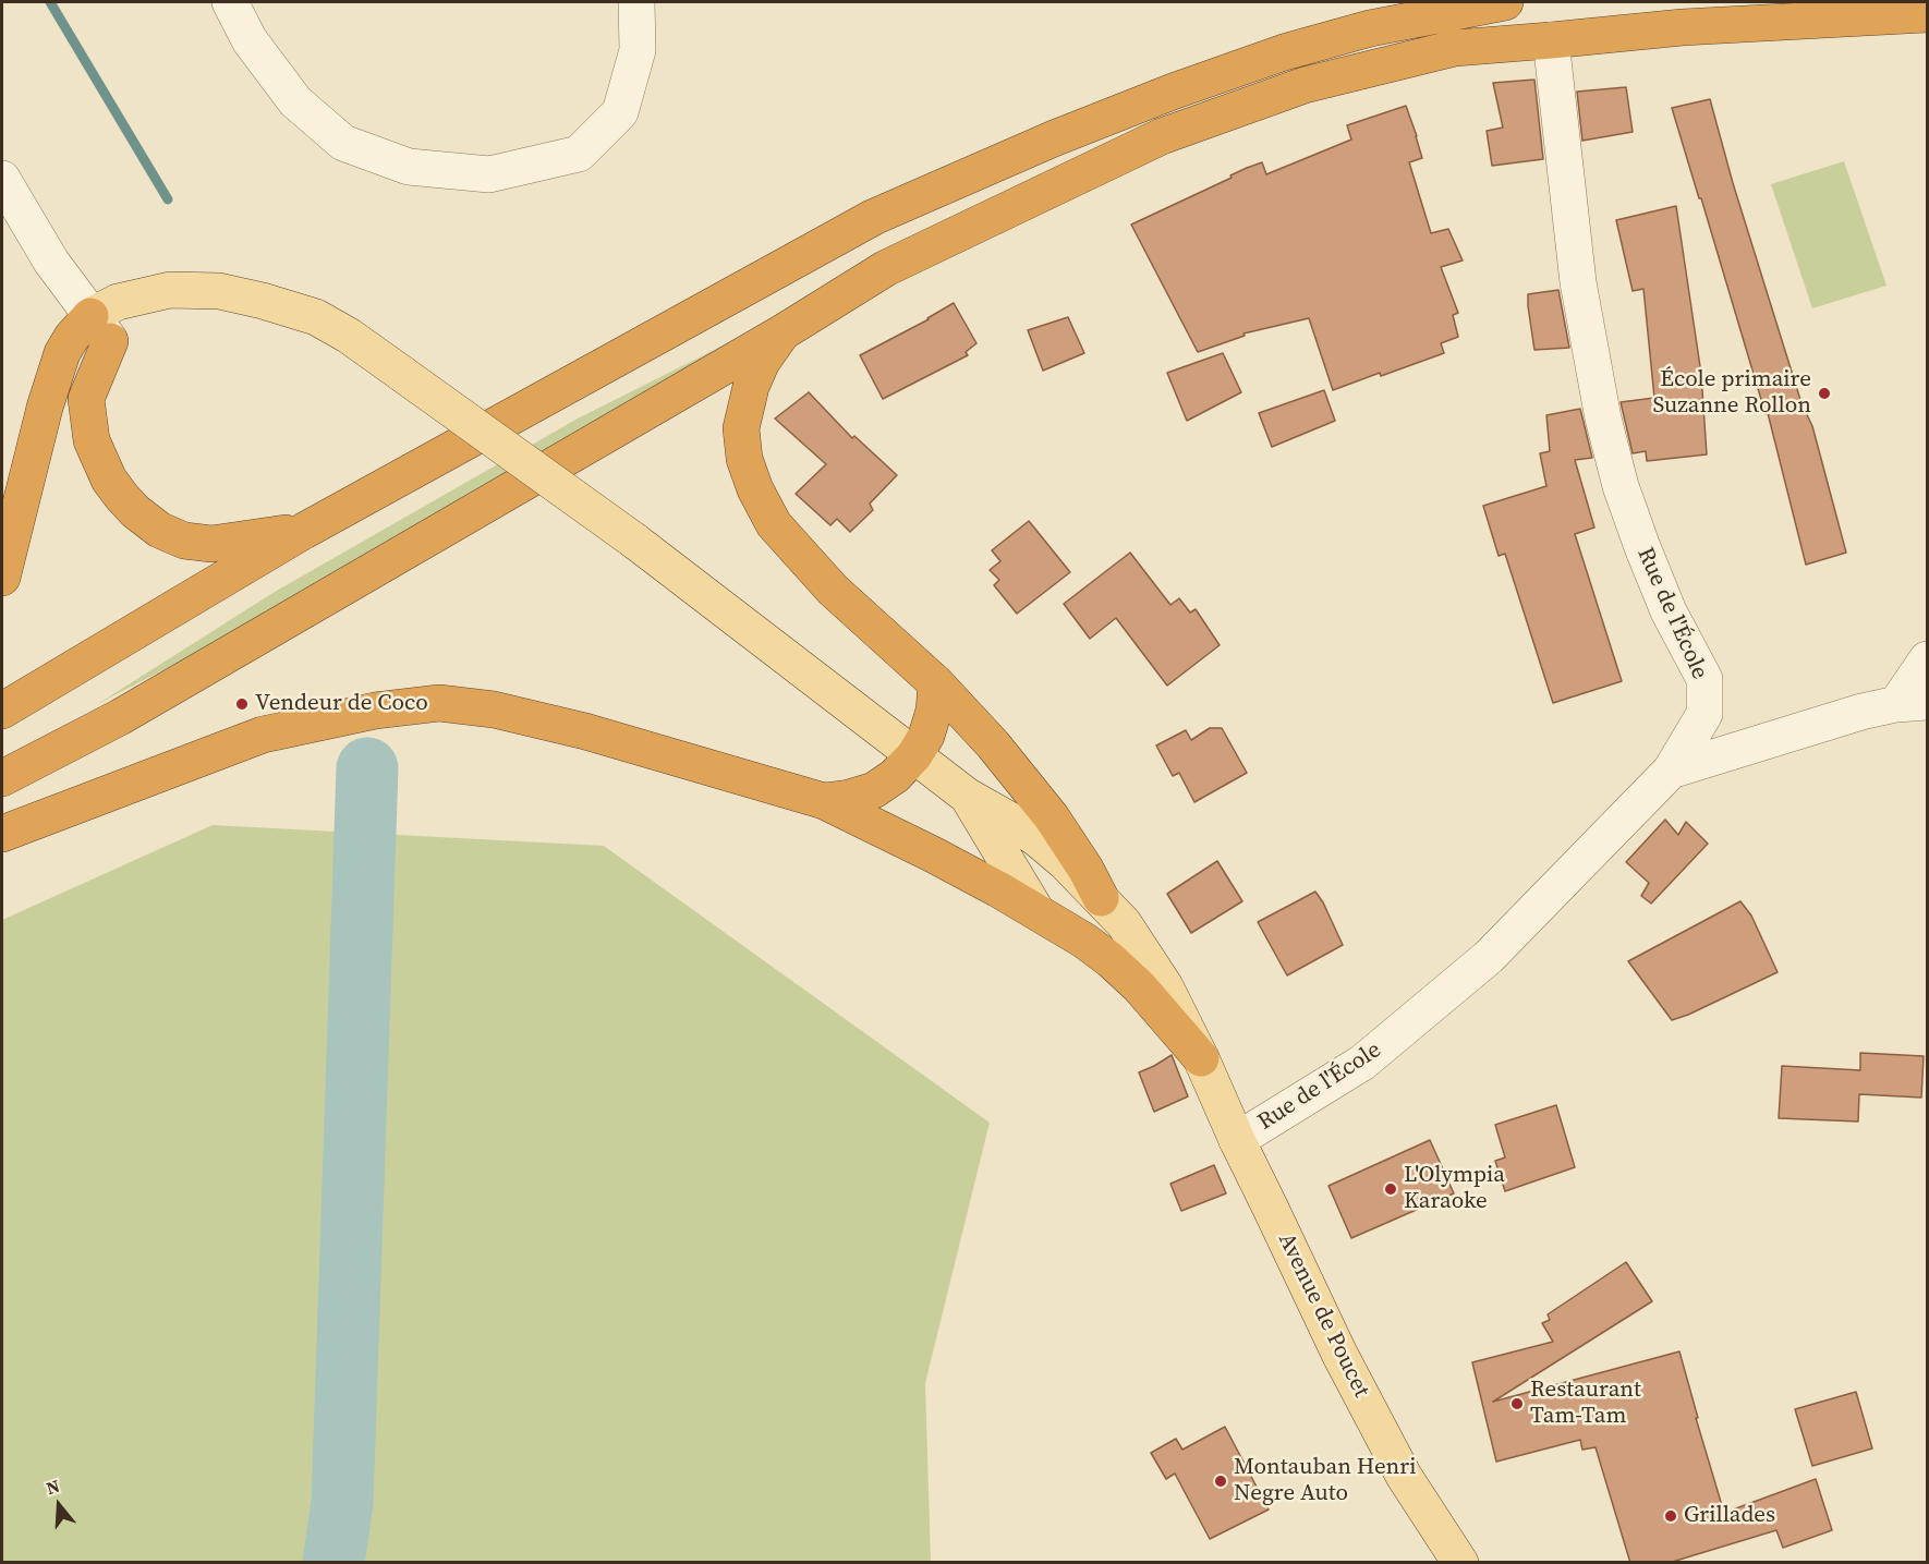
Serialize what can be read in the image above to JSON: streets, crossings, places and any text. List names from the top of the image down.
{
  "streets": {
    "main road": ["Avenue de Poucet"],
    "street": ["Rue de l'École"]
  },
  "crossings": [
    ["Rue de l'École", "Avenue de Poucet"]
  ],
  "places": [
    "École primaire Suzanne Rollon",
    "Vendeur de Coco",
    "L'Olympia Karaoke",
    "Restaurant Tam-Tam",
    "Montauban Henri Negre Auto",
    "Grillades"
  ],
  "north": "top"
}
